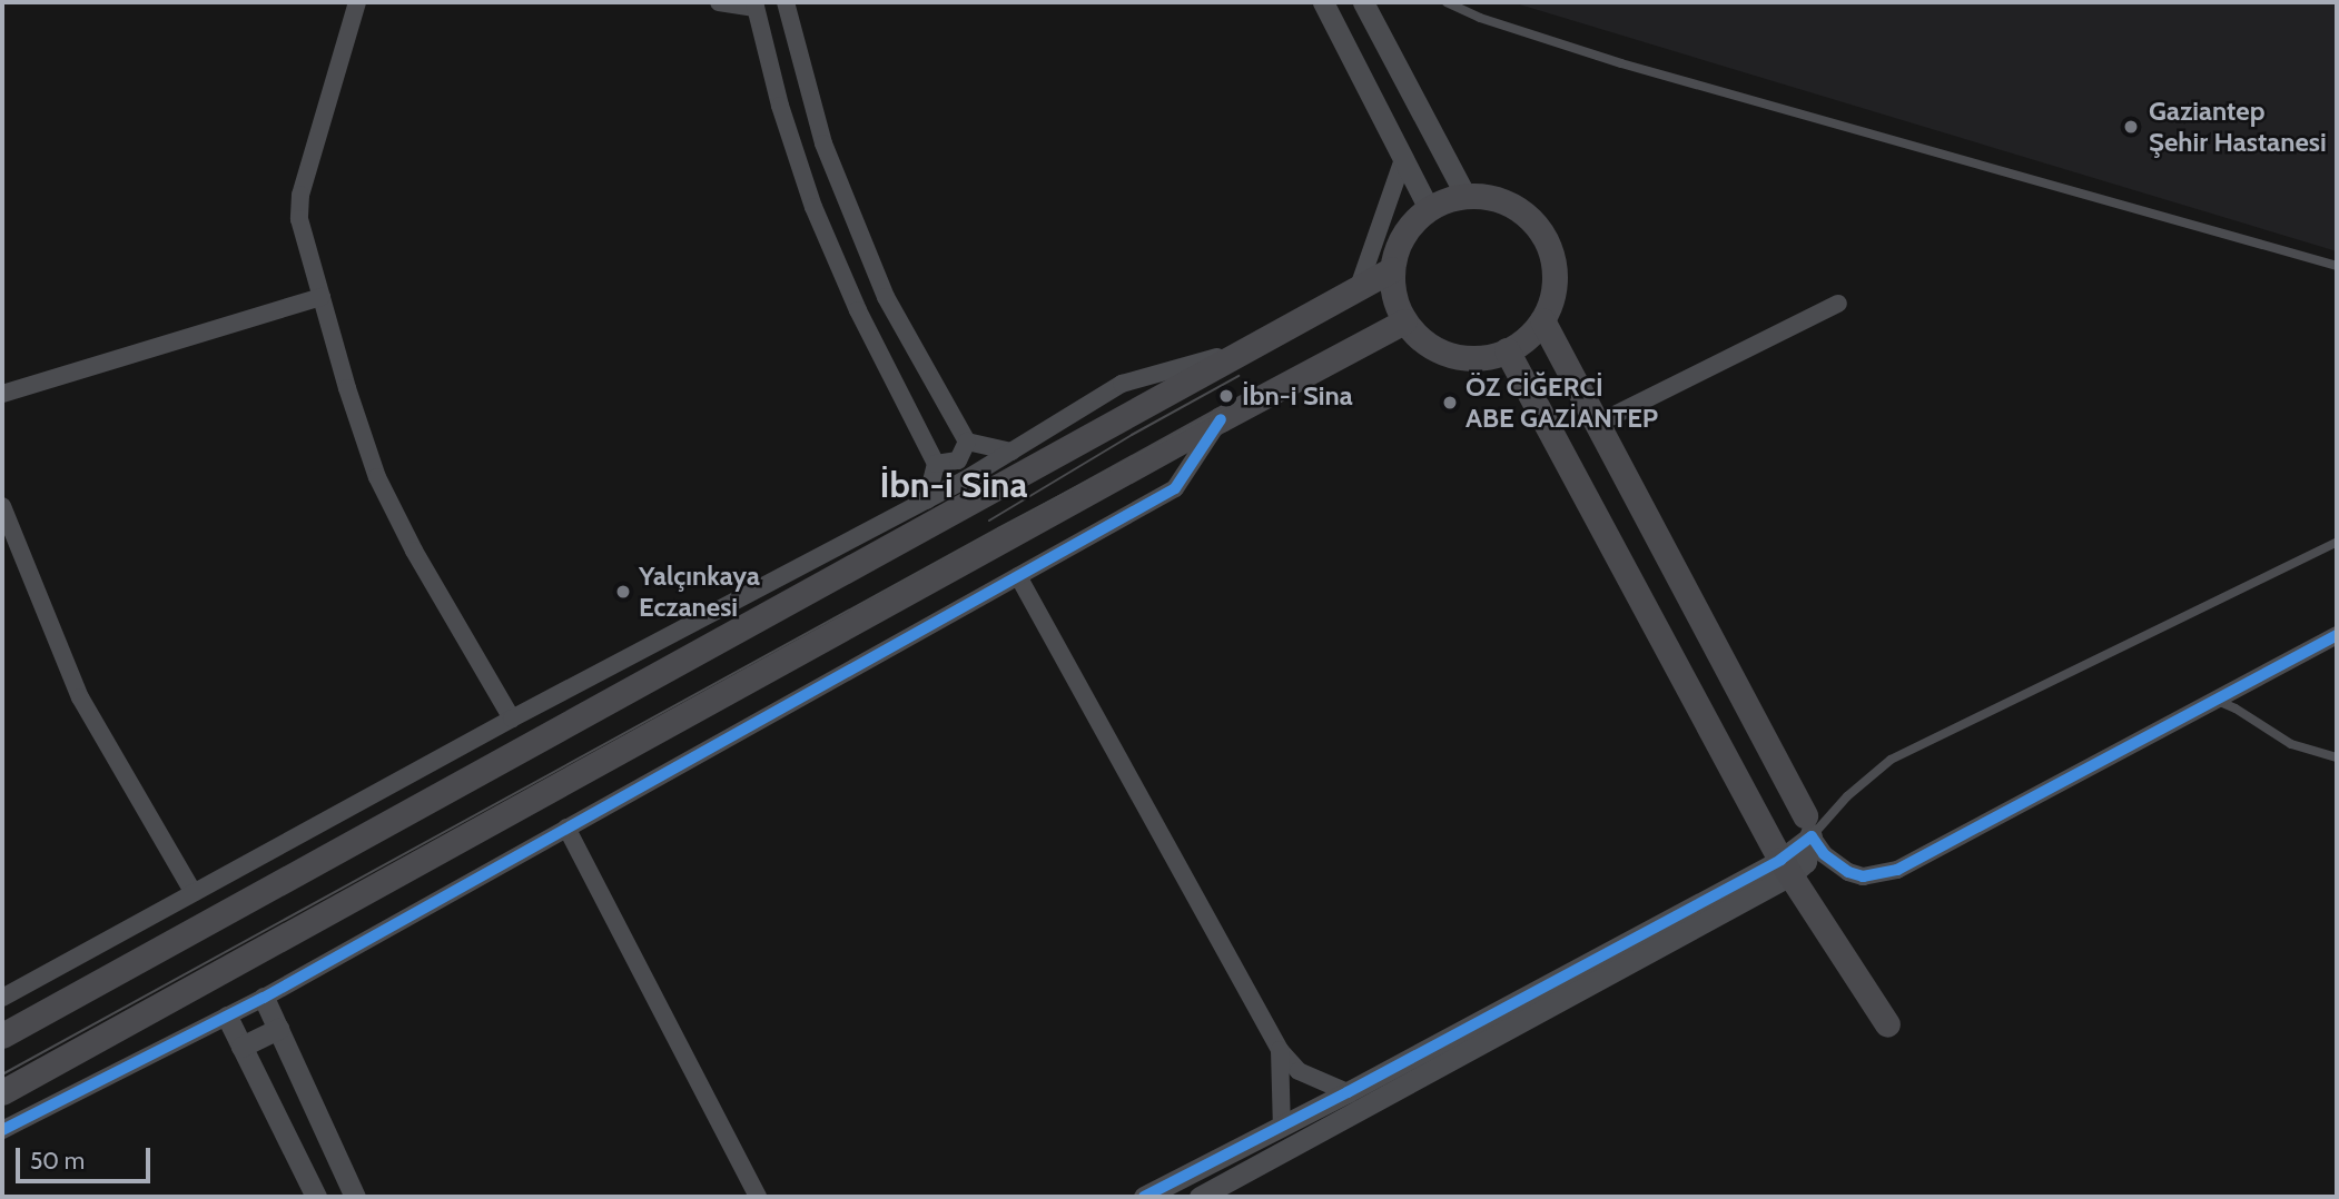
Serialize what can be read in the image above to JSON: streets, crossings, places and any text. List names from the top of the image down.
{
  "districts": ["İbn-i Sina"],
  "places": [
    "Gaziantep Şehir Hastanesi",
    "İbn-i Sina",
    "ÖZ CİĞERCİ ABE GAZİANTEP",
    "Yalçınkaya Eczanesi"
  ],
  "scale_bar": "50 m"
}
